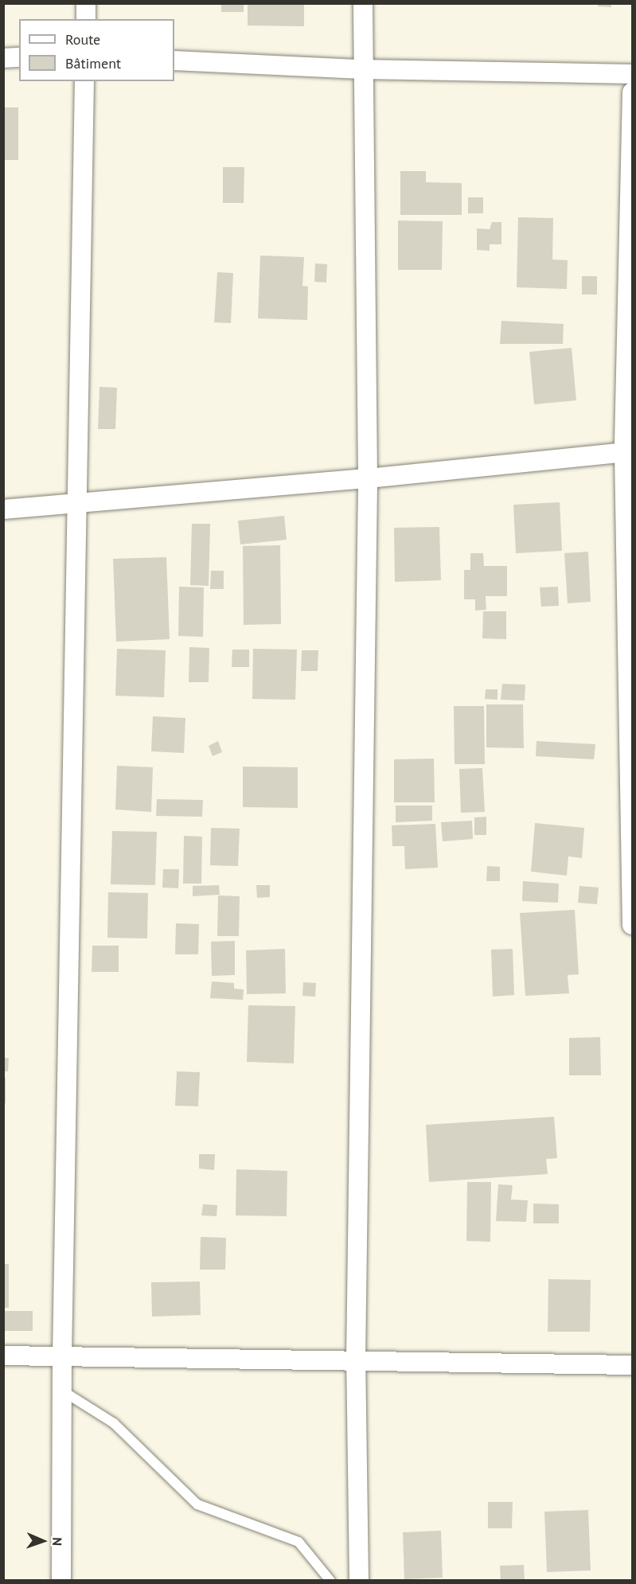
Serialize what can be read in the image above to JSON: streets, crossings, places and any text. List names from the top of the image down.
{
  "legend": ["Route", "Bâtiment"],
  "north": "right"
}
